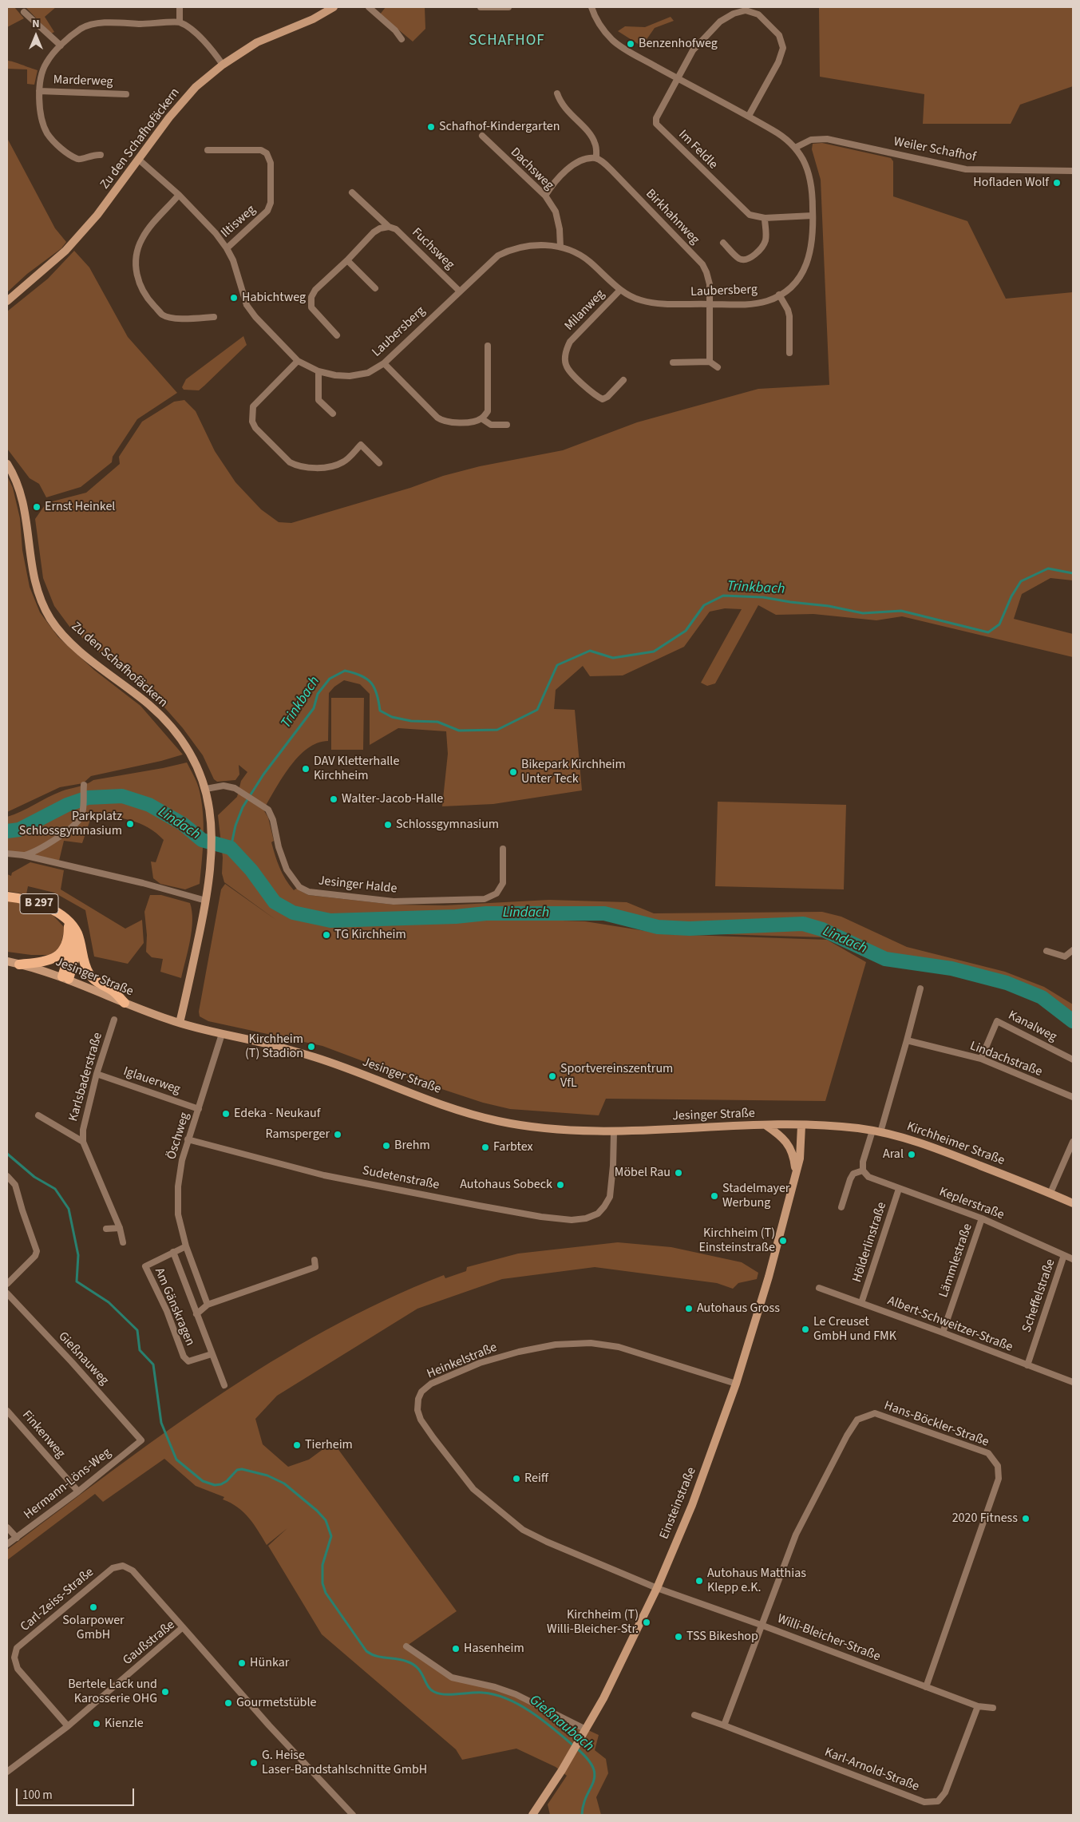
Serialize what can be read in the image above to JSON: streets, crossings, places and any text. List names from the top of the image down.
{
  "streets": {
    "main road": ["B 297"],
    "street": [
      "Marderweg",
      "Zu den Schafhofäckern",
      "Im Feldle",
      "Weiler Schafhof",
      "Dachsweg",
      "Birkhahnweg",
      "Iltisweg",
      "Fuchsweg",
      "Laubersberg",
      "Milanweg",
      "Jesinger Halde",
      "Jesinger Straße",
      "Kanalweg",
      "Lindachstraße",
      "Karlsbaderstraße",
      "Iglauerweg",
      "Öschweg",
      "Kirchheimer Straße",
      "Sudetenstraße",
      "Keplerstraße",
      "Hölderlinstraße",
      "Lämmlestraße",
      "Scheffelstraße",
      "Am Gänskragen",
      "Albert-Schweitzer-Straße",
      "Gießnauweg",
      "Heinkelstraße",
      "Hans-Böckler-Straße",
      "Finkenweg",
      "Hermann-Löns-Weg",
      "Einsteinstraße",
      "Carl-Zeiss-Straße",
      "Willi-Bleicher-Straße",
      "Gaußstraße",
      "Karl-Arnold-Straße"
    ]
  },
  "crossings": [
    ["Zu den Schafhofäckern", "Laubersberg"],
    ["Zu den Schafhofäckern", "Jesinger Halde"],
    ["Zu den Schafhofäckern", "Jesinger Straße"],
    ["Im Feldle", "Laubersberg"],
    ["Weiler Schafhof", "Laubersberg"],
    ["Dachsweg", "Laubersberg"],
    ["Birkhahnweg", "Laubersberg"],
    ["Iltisweg", "Laubersberg"],
    ["Fuchsweg", "Laubersberg"],
    ["Laubersberg", "Milanweg"],
    ["B 297", "Jesinger Straße"],
    ["Jesinger Straße", "Öschweg"],
    ["Jesinger Straße", "Kirchheimer Straße"],
    ["Jesinger Straße", "Sudetenstraße"],
    ["Jesinger Straße", "Einsteinstraße"],
    ["Kanalweg", "Lindachstraße"],
    ["Karlsbaderstraße", "Iglauerweg"],
    ["Iglauerweg", "Öschweg"],
    ["Öschweg", "Sudetenstraße"],
    ["Kirchheimer Straße", "Einsteinstraße"],
    ["Keplerstraße", "Hölderlinstraße"],
    ["Keplerstraße", "Lämmlestraße"],
    ["Keplerstraße", "Scheffelstraße"],
    ["Hölderlinstraße", "Albert-Schweitzer-Straße"],
    ["Lämmlestraße", "Albert-Schweitzer-Straße"],
    ["Scheffelstraße", "Albert-Schweitzer-Straße"],
    ["Gießnauweg", "Hermann-Löns-Weg"],
    ["Heinkelstraße", "Einsteinstraße"],
    ["Heinkelstraße", "Willi-Bleicher-Straße"],
    ["Hans-Böckler-Straße", "Willi-Bleicher-Straße"],
    ["Finkenweg", "Hermann-Löns-Weg"],
    ["Einsteinstraße", "Willi-Bleicher-Straße"],
    ["Carl-Zeiss-Straße", "Gaußstraße"],
    ["Willi-Bleicher-Straße", "Karl-Arnold-Straße"]
  ],
  "districts": ["SCHAFHOF"],
  "water": ["Trinkbach", "Lindach", "Gießnaubach"],
  "places": [
    "Benzenhofweg",
    "Schafhof-Kindergarten",
    "Hofladen Wolf",
    "Habichtweg",
    "Ernst Heinkel",
    "DAV Kletterhalle Kirchheim",
    "Bikepark Kirchheim Unter Teck",
    "Walter-Jacob-Halle",
    "Parkplatz Schlossgymnasium",
    "Schlossgymnasium",
    "TG Kirchheim",
    "Kirchheim (T) Stadion",
    "Sportvereinszentrum VfL",
    "Edeka - Neukauf",
    "Ramsperger",
    "Brehm",
    "Farbtex",
    "Aral",
    "Möbel Rau",
    "Autohaus Sobeck",
    "Stadelmayer Werbung",
    "Kirchheim (T) Einsteinstraße",
    "Autohaus Gross",
    "Le Creuset GmbH und FMK",
    "Tierheim",
    "Reiff",
    "2020 Fitness",
    "Autohaus Matthias Klepp e.K.",
    "Solarpower GmbH",
    "Kirchheim (T) Willi-Bleicher-Str.",
    "TSS Bikeshop",
    "Hasenheim",
    "Hünkar",
    "Bertele Lack und Karosserie OHG",
    "Gourmetstüble",
    "Kienzle",
    "G. Heise Laser-Bandstahlschnitte GmbH"
  ],
  "scale_bar": "100 m",
  "north": "top"
}
